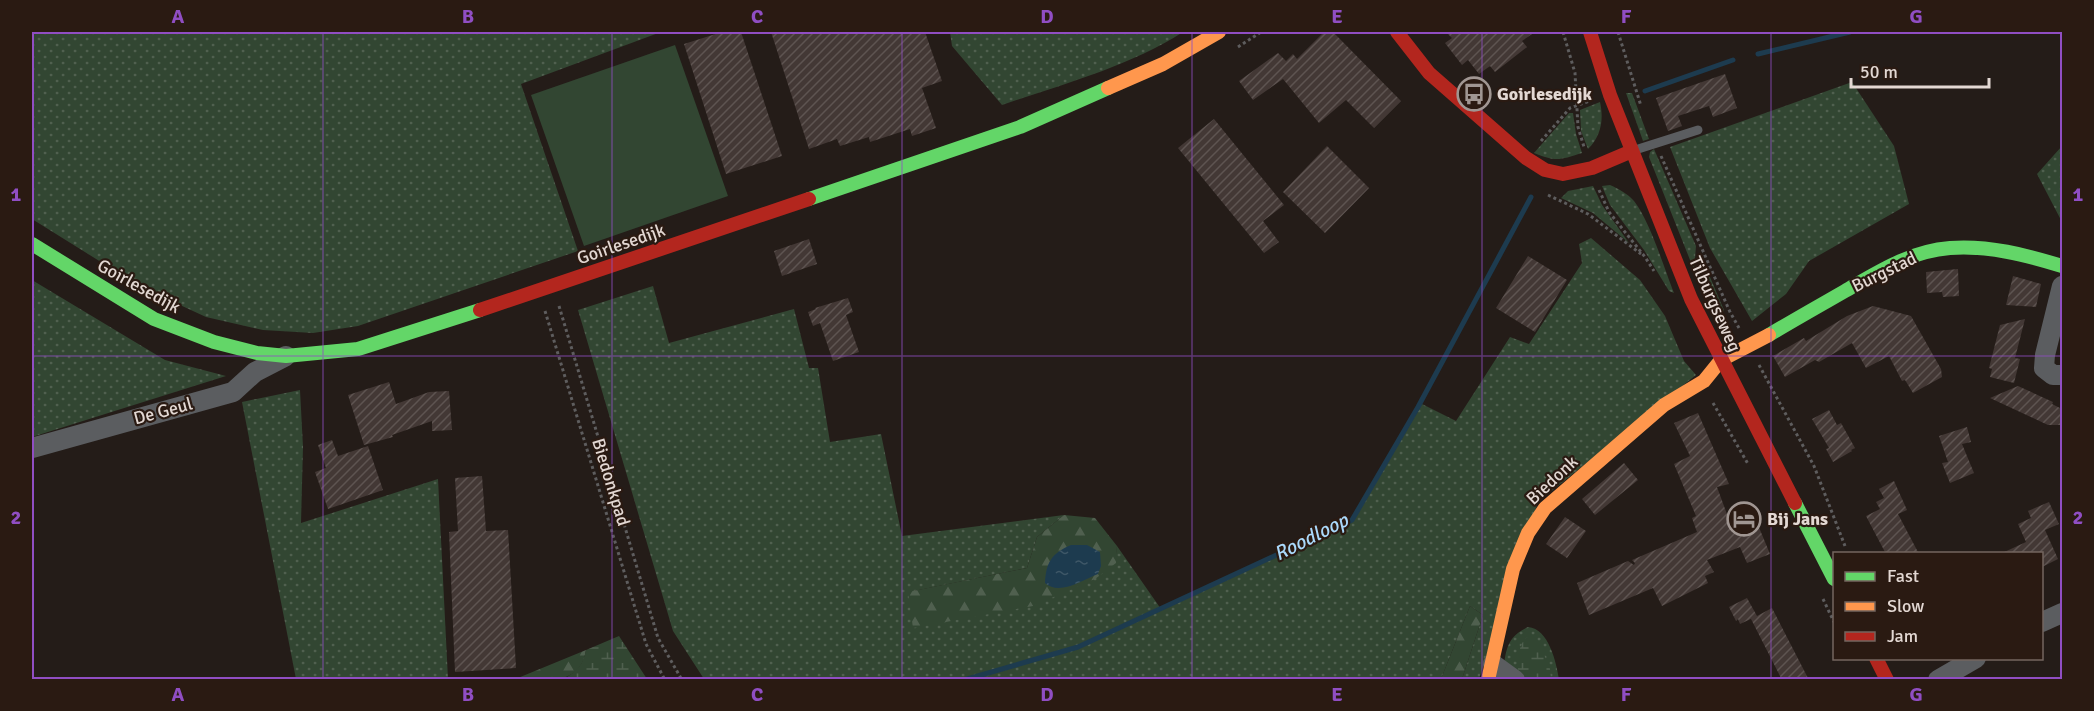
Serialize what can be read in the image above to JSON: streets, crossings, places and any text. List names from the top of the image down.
{
  "streets": {
    "street": [
      "Goirlesedijk",
      "Burgstad",
      "Tilburgseweg",
      "De Geul",
      "Biedonk"
    ],
    "path": ["Biedonkpad"]
  },
  "crossings": [
    ["Goirlesedijk", "De Geul"],
    ["Goirlesedijk", "Biedonkpad"],
    ["Burgstad", "Tilburgseweg"],
    ["Burgstad", "Biedonk"],
    ["Tilburgseweg", "Biedonk"]
  ],
  "water": ["Roodloop"],
  "places": {
    "bus stop": ["Goirlesedijk"],
    "hotel": ["Bij Jans"]
  },
  "legend": ["Fast", "Slow", "Jam"],
  "scale_bar": "50 m",
  "grid": {
    "columns": [
      "A",
      "B",
      "C",
      "D",
      "E",
      "F",
      "G"
    ],
    "rows": ["1", "2"]
  }
}
